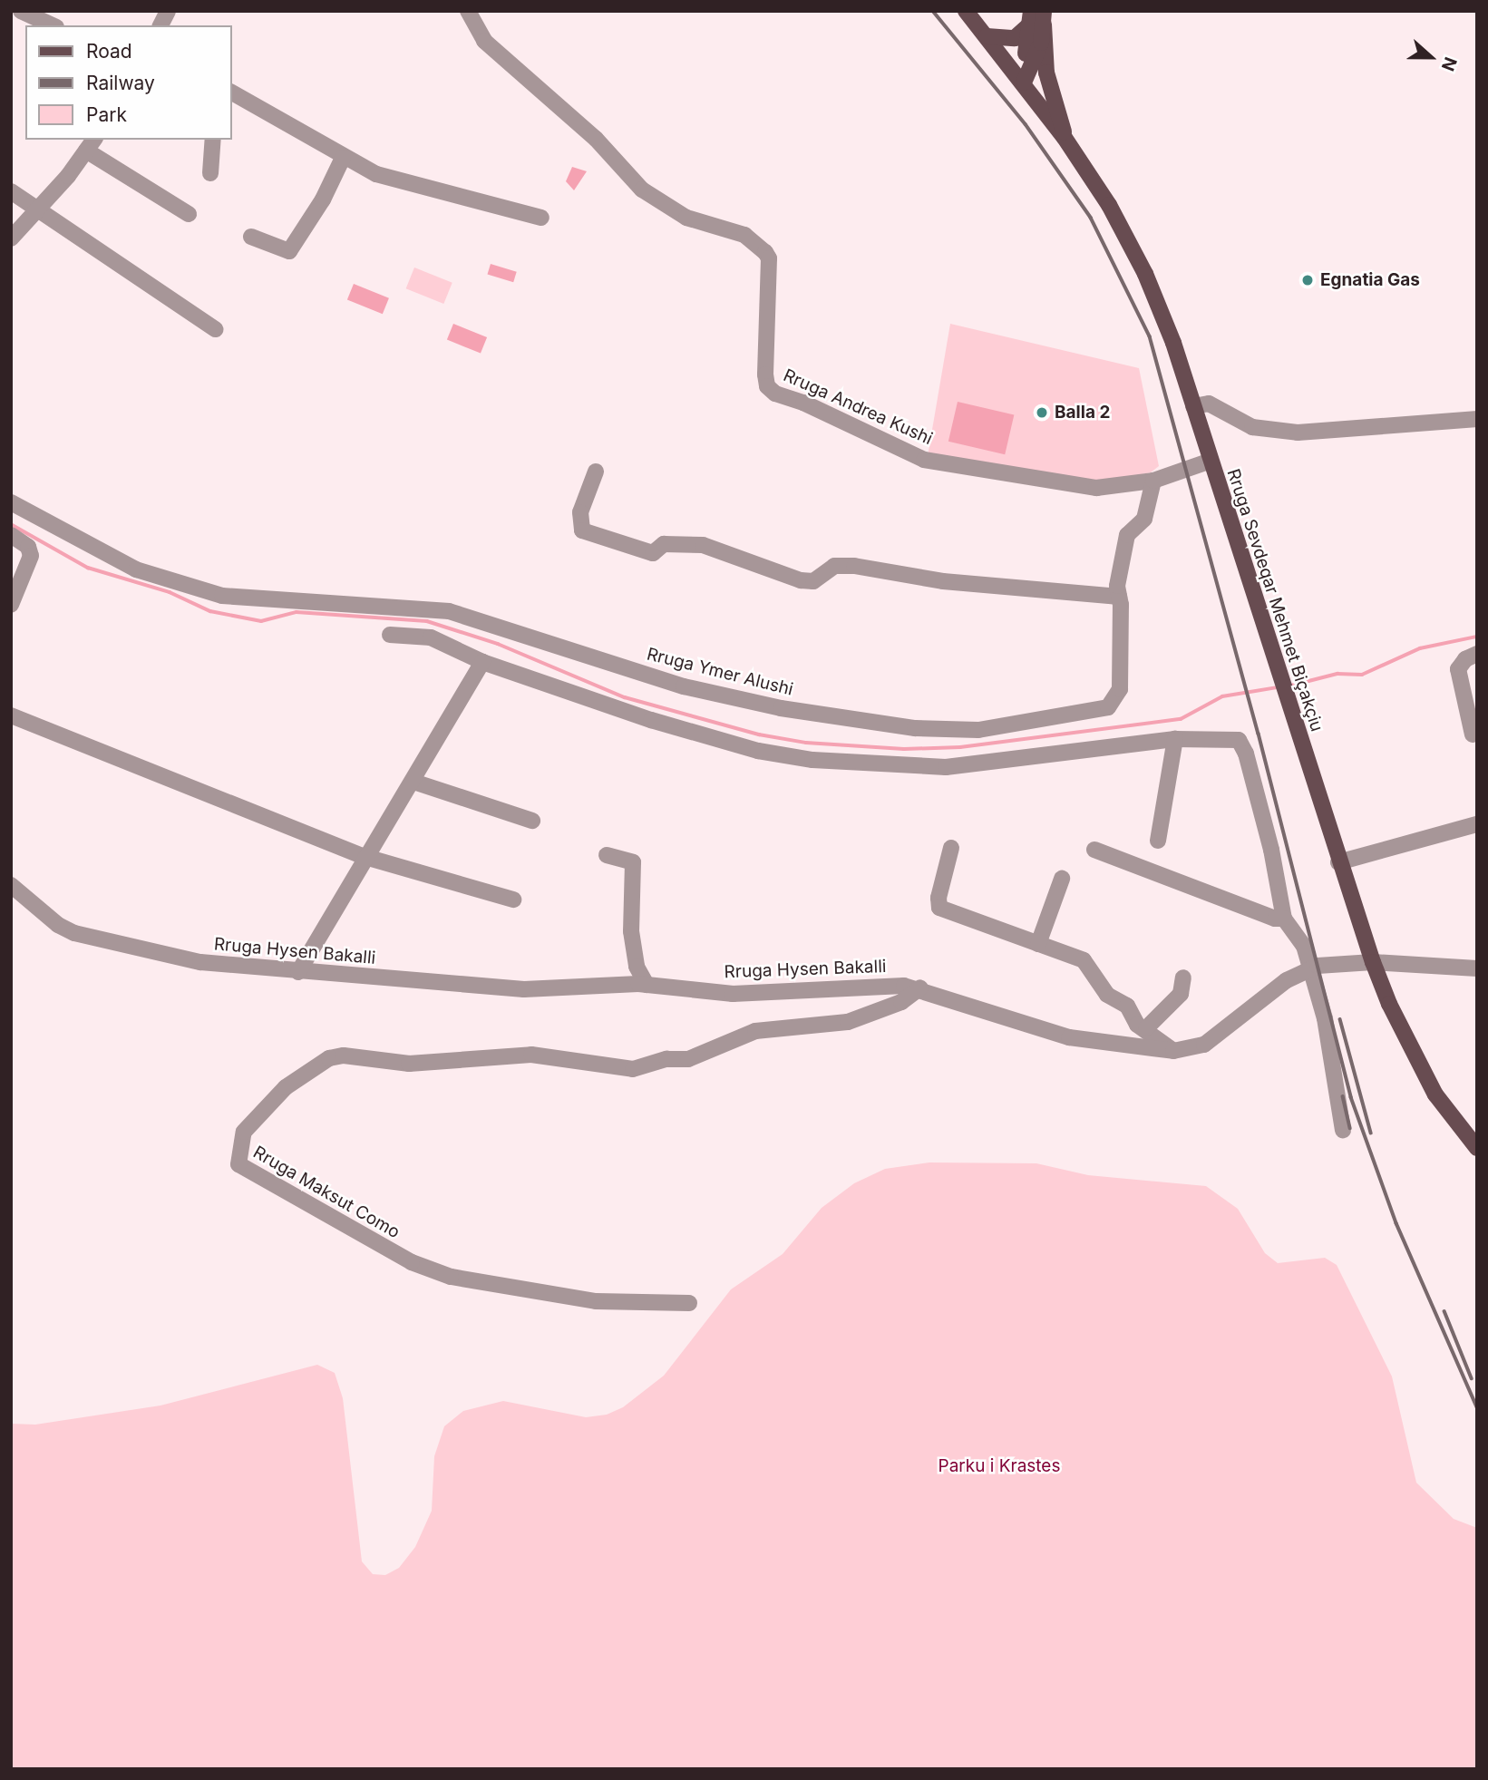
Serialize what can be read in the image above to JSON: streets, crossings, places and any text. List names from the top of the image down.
{
  "streets": {
    "main road": ["Rruga Sevdeqar Mehmet Biçakçiu"],
    "street": [
      "Rruga Andrea Kushi",
      "Rruga Ymer Alushi",
      "Rruga Hysen Bakalli",
      "Rruga Maksut Como"
    ]
  },
  "crossings": [
    ["Rruga Andrea Kushi", "Rruga Ymer Alushi"],
    ["Rruga Sevdeqar Mehmet Biçakçiu", "Rruga Hysen Bakalli"],
    ["Rruga Hysen Bakalli", "Rruga Maksut Como"]
  ],
  "parks": ["Parku i Krastes"],
  "places": ["Egnatia Gas", "Balla 2"],
  "legend": ["Road", "Railway", "Park"],
  "north": "right"
}
